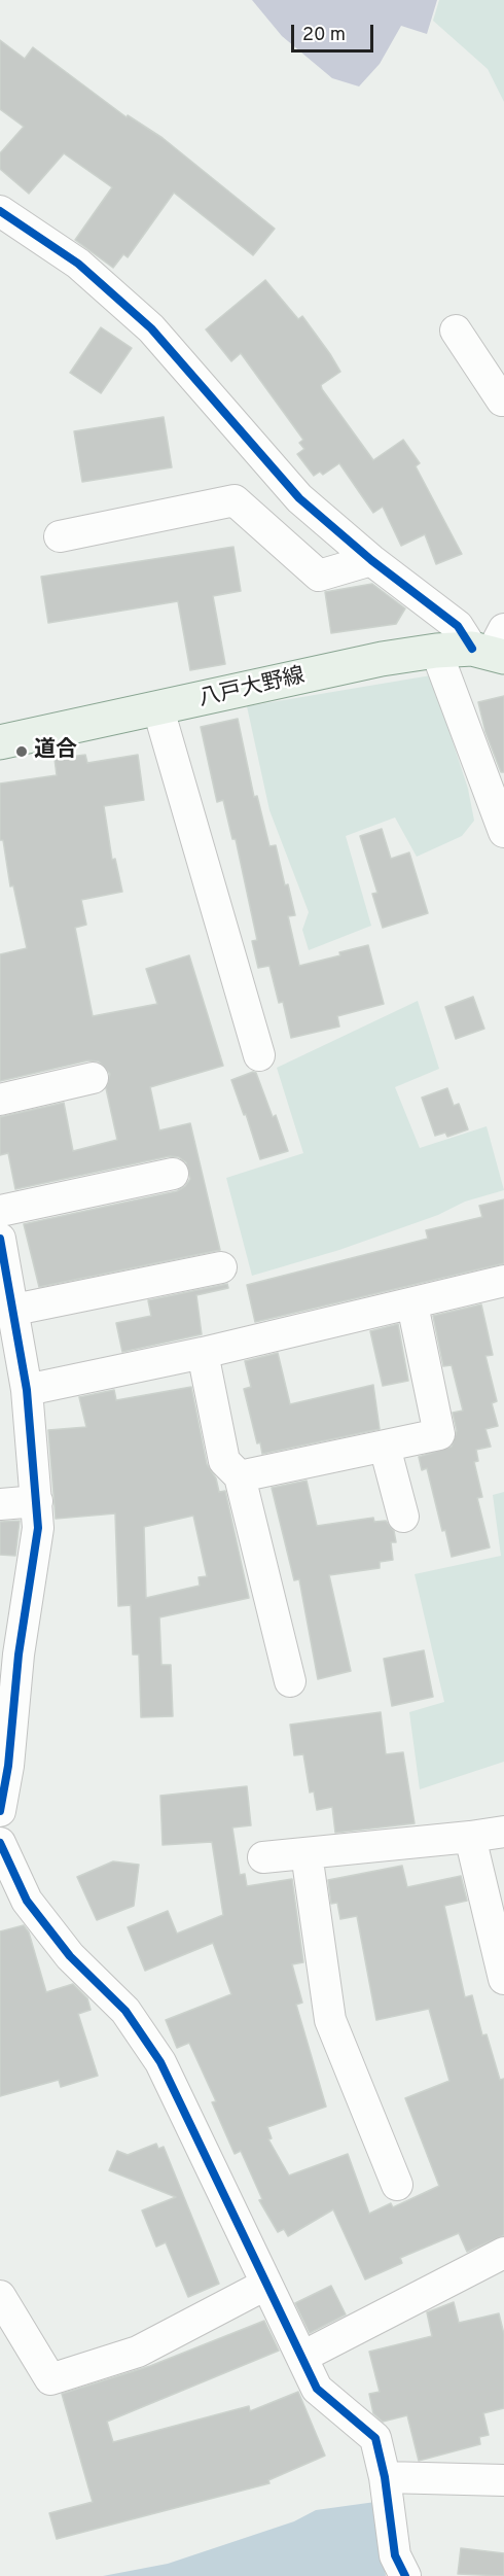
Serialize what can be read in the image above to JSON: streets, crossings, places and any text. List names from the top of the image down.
{
  "streets": {
    "main road": ["八戸大野線"]
  },
  "places": ["道合"],
  "scale_bar": "20 m"
}
